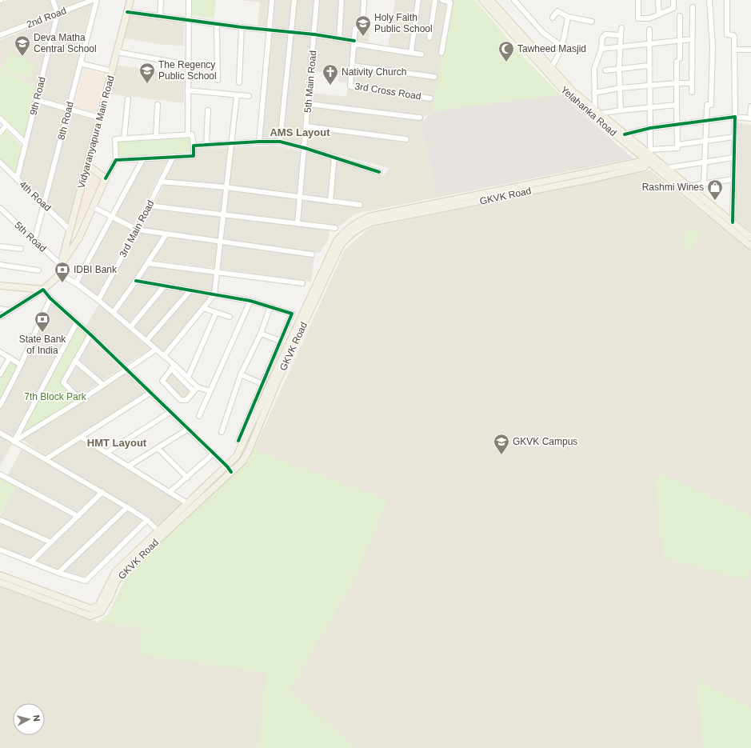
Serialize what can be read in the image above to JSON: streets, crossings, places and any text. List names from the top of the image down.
{
  "streets": {
    "main road": ["Yelahanka Road", "Vidyaranyapura Main Road", "GKVK Road"],
    "street": [
      "2nd Road",
      "5th Main Road",
      "3rd Cross Road",
      "9th Road",
      "8th Road",
      "4th Road",
      "3rd Main Road",
      "5th Road"
    ]
  },
  "crossings": [
    ["2nd Road", "9th Road"],
    ["9th Road", "4th Road"],
    ["Yelahanka Road", "GKVK Road"],
    ["8th Road", "4th Road"],
    ["8th Road", "5th Road"],
    ["Vidyaranyapura Main Road", "4th Road"],
    ["Vidyaranyapura Main Road", "5th Road"]
  ],
  "districts": ["AMS Layout", "HMT Layout"],
  "parks": ["7th Block Park"],
  "places": {
    "school or university": [
      "Holy Faith Public School",
      "Deva Matha Central School",
      "The Regency Public School",
      "GKVK Campus"
    ],
    "mosque": ["Tawheed Masjid"],
    "church": ["Nativity Church"],
    "shop": ["Rashmi Wines"],
    "bank": ["IDBI Bank", "State Bank of India"]
  },
  "north": "right"
}
